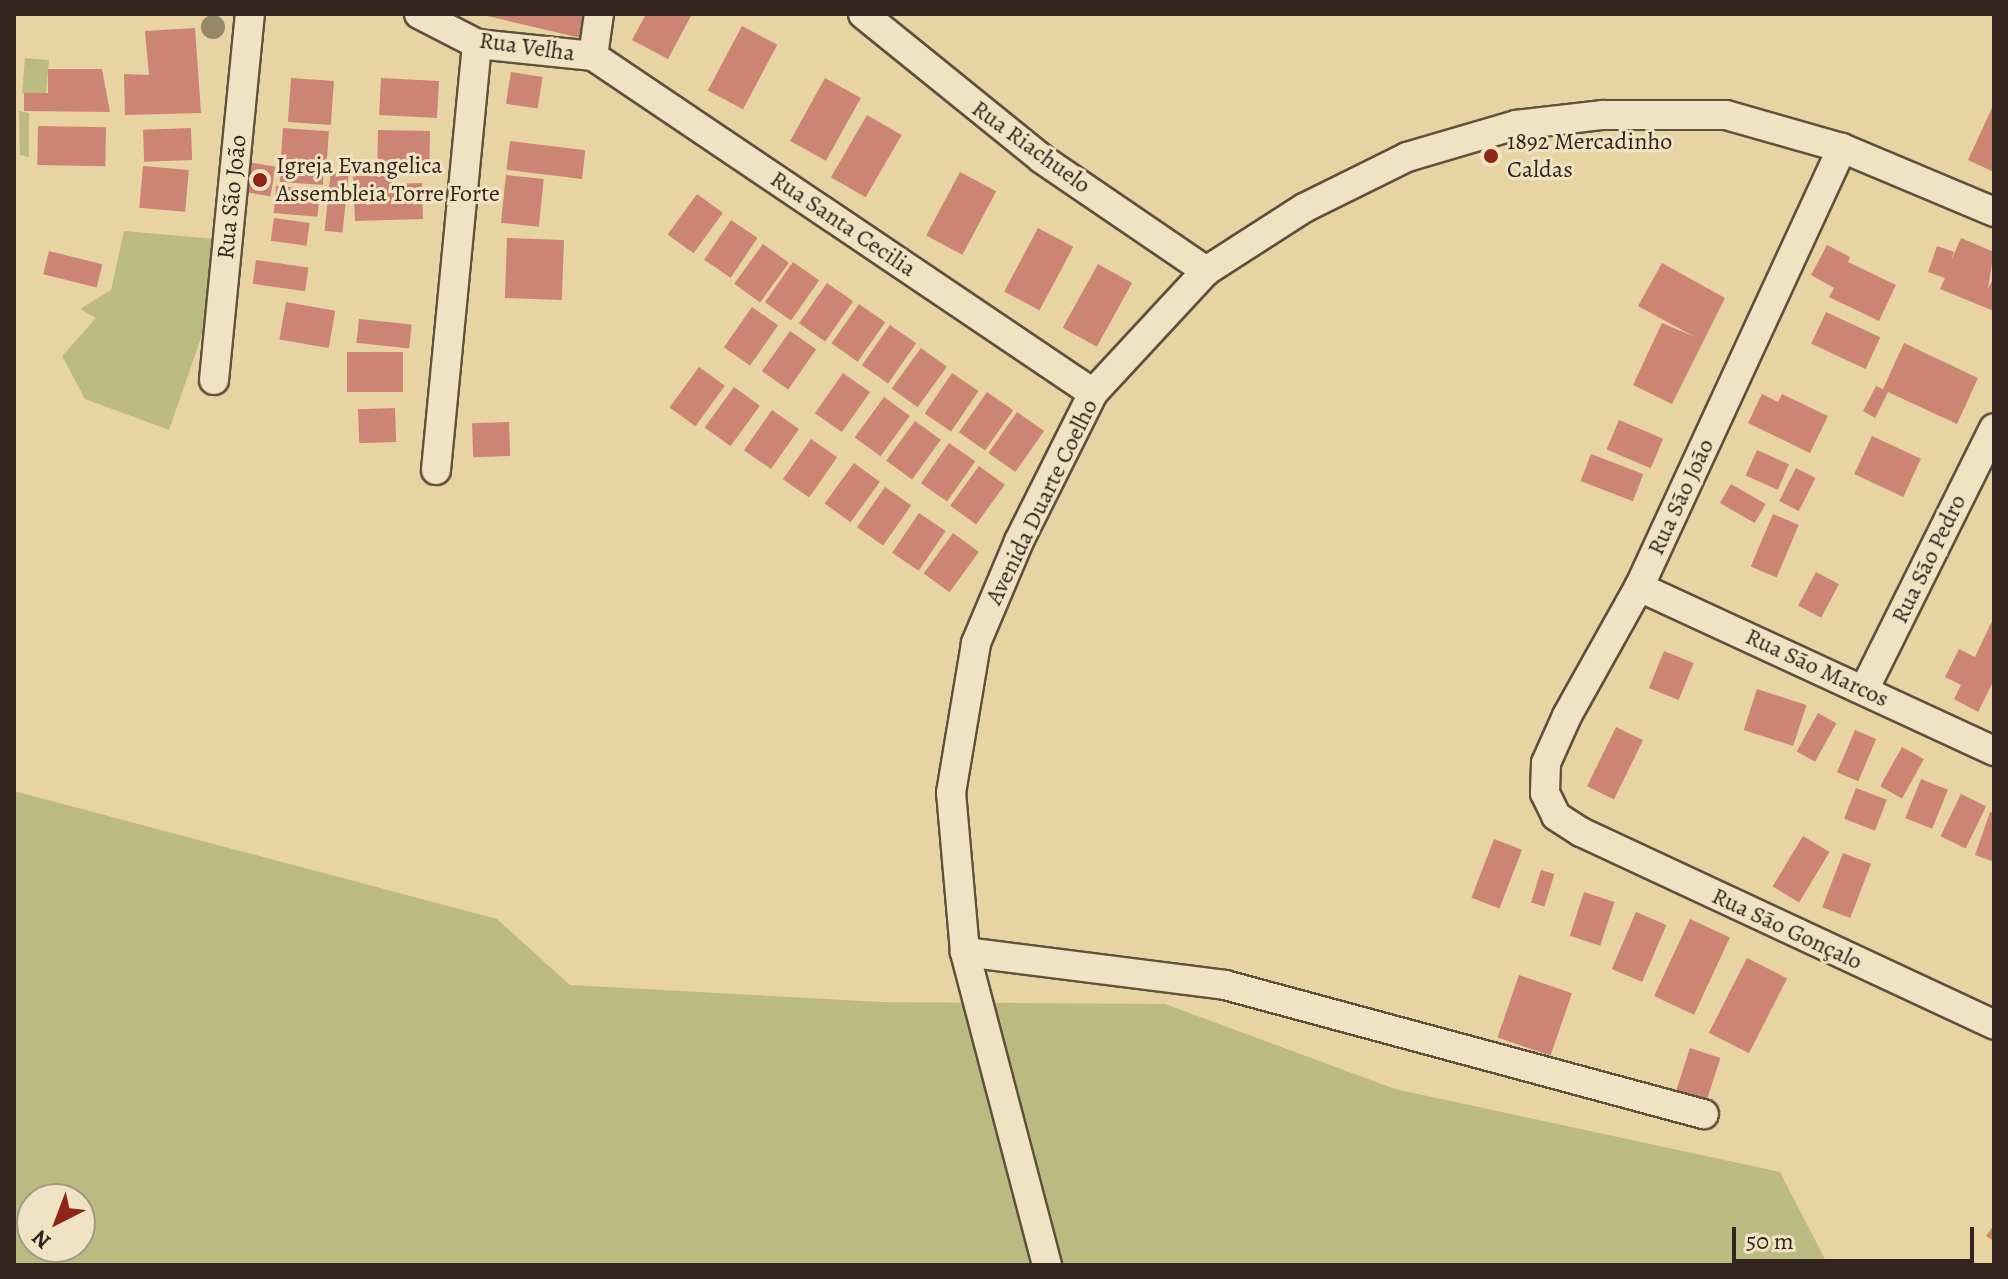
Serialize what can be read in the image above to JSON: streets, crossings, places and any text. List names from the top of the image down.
{
  "streets": {
    "street": [
      "Rua Velha",
      "Rua Riachuelo",
      "Rua São João",
      "Rua Santa Cecilia",
      "Avenida Duarte Coelho",
      "Rua São Pedro",
      "Rua São Marcos",
      "Rua São Gonçalo"
    ]
  },
  "crossings": [
    ["Rua Velha", "Rua Santa Cecilia"],
    ["Rua Riachuelo", "Avenida Duarte Coelho"],
    ["Rua São João", "Avenida Duarte Coelho"],
    ["Rua São João", "Rua São Marcos"],
    ["Rua São João", "Rua São Gonçalo"],
    ["Rua Santa Cecilia", "Avenida Duarte Coelho"],
    ["Rua São Pedro", "Rua São Marcos"]
  ],
  "places": ["1892 Mercadinho Caldas", "Igreja Evangelica Assembleia Torre Forte"],
  "scale_bar": "50 m",
  "north": "bottom left"
}
